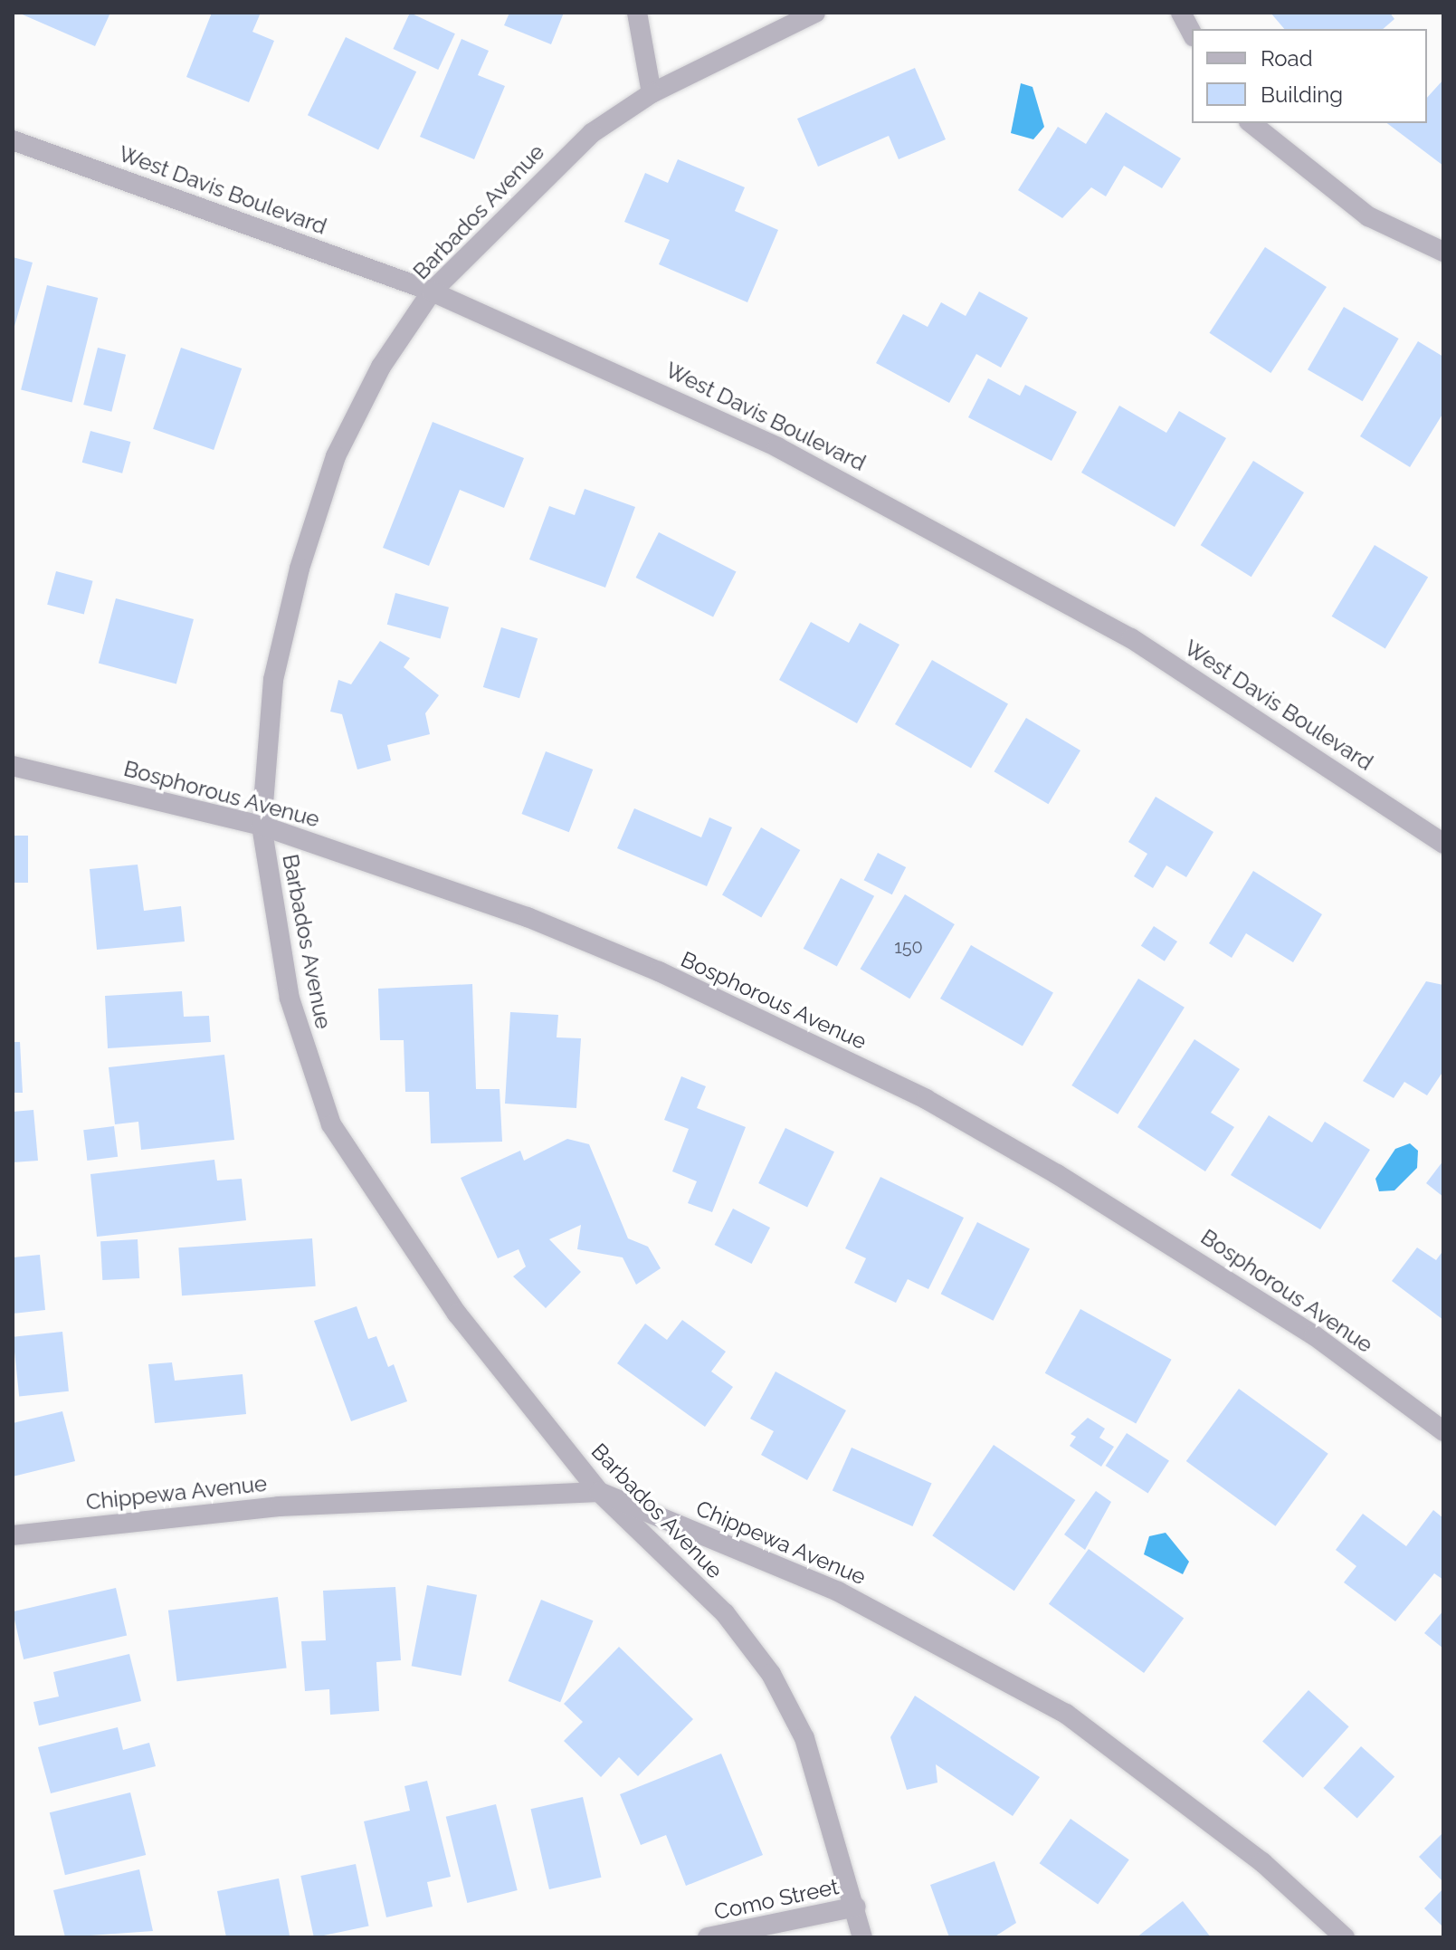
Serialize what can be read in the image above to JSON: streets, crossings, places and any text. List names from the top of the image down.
{
  "streets": {
    "street": [
      "West Davis Boulevard",
      "Barbados Avenue",
      "Bosphorous Avenue",
      "Chippewa Avenue",
      "Como Street"
    ]
  },
  "crossings": [
    ["West Davis Boulevard", "Barbados Avenue"],
    ["Barbados Avenue", "Bosphorous Avenue"],
    ["Barbados Avenue", "Chippewa Avenue"],
    ["Barbados Avenue", "Como Street"]
  ],
  "house_numbers": ["150"],
  "legend": ["Road", "Building"]
}
